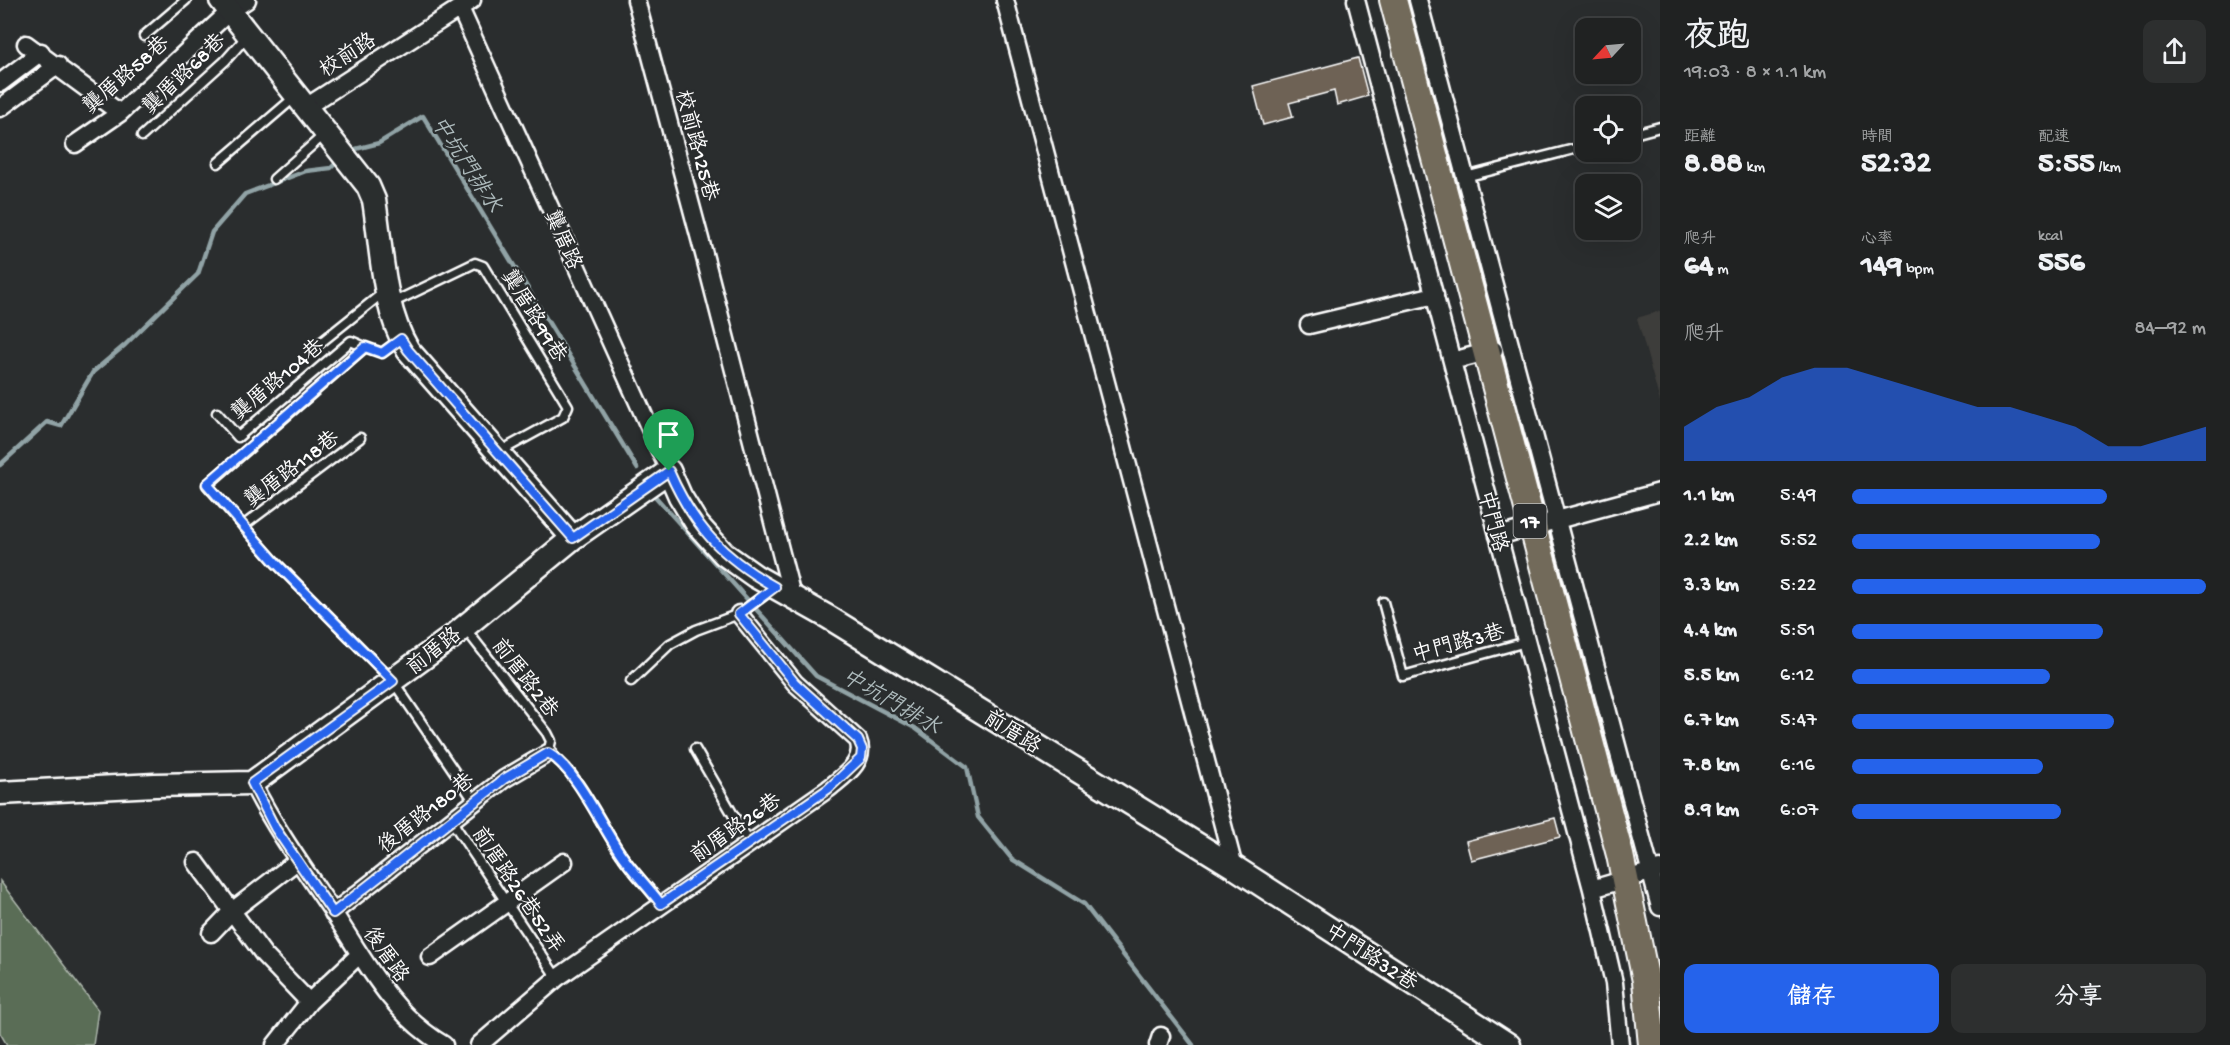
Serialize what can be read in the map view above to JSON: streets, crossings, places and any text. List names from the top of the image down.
{
  "streets": {
    "main road": ["中門路", "17"],
    "street": [
      "校前路",
      "龔厝路58巷",
      "校前路125巷",
      "龔厝路",
      "前厝路",
      "後厝路180巷",
      "前厝路26巷",
      "後厝路",
      "中門路32巷"
    ],
    "lane": [
      "龔厝路68巷",
      "龔厝路99巷",
      "龔厝路104巷",
      "龔厝路118巷",
      "中門路3巷",
      "前厝路2巷",
      "前厝路26巷52弄"
    ]
  },
  "crossings": [
    ["校前路", "龔厝路"],
    ["校前路125巷", "前厝路"],
    ["龔厝路", "前厝路"],
    ["中門路", "中門路3巷"],
    ["前厝路", "前厝路2巷"],
    ["前厝路", "後厝路"],
    ["前厝路", "中門路32巷"],
    ["前厝路2巷", "後厝路180巷"],
    ["後厝路180巷", "前厝路26巷52弄"],
    ["後厝路180巷", "後厝路"],
    ["前厝路26巷", "前厝路26巷52弄"]
  ],
  "water": ["中坑門排水"],
  "north": "bottom left",
  "page": {
    "heading": ["夜跑", "19:03 · 8 × 1.1 km"],
    "stats": [
      ["距離", "8.88 km"],
      ["時間", "52:32"],
      ["配速", "5:55 /km"],
      ["爬升", "64 m"],
      ["心率", "149 bpm"],
      ["kcal", "556"]
    ],
    "chart": ["爬升", "84–92 m"],
    "list": [
      {
        "name": "1.1 km",
        "note": "5:49"
      },
      {
        "name": "2.2 km",
        "note": "5:52"
      },
      {
        "name": "3.3 km",
        "note": "5:22"
      },
      {
        "name": "4.4 km",
        "note": "5:51"
      },
      {
        "name": "5.5 km",
        "note": "6:12"
      },
      {
        "name": "6.7 km",
        "note": "5:47"
      },
      {
        "name": "7.8 km",
        "note": "6:16"
      },
      {
        "name": "8.9 km",
        "note": "6:07"
      }
    ],
    "buttons": ["儲存", "分享"]
  }
}
